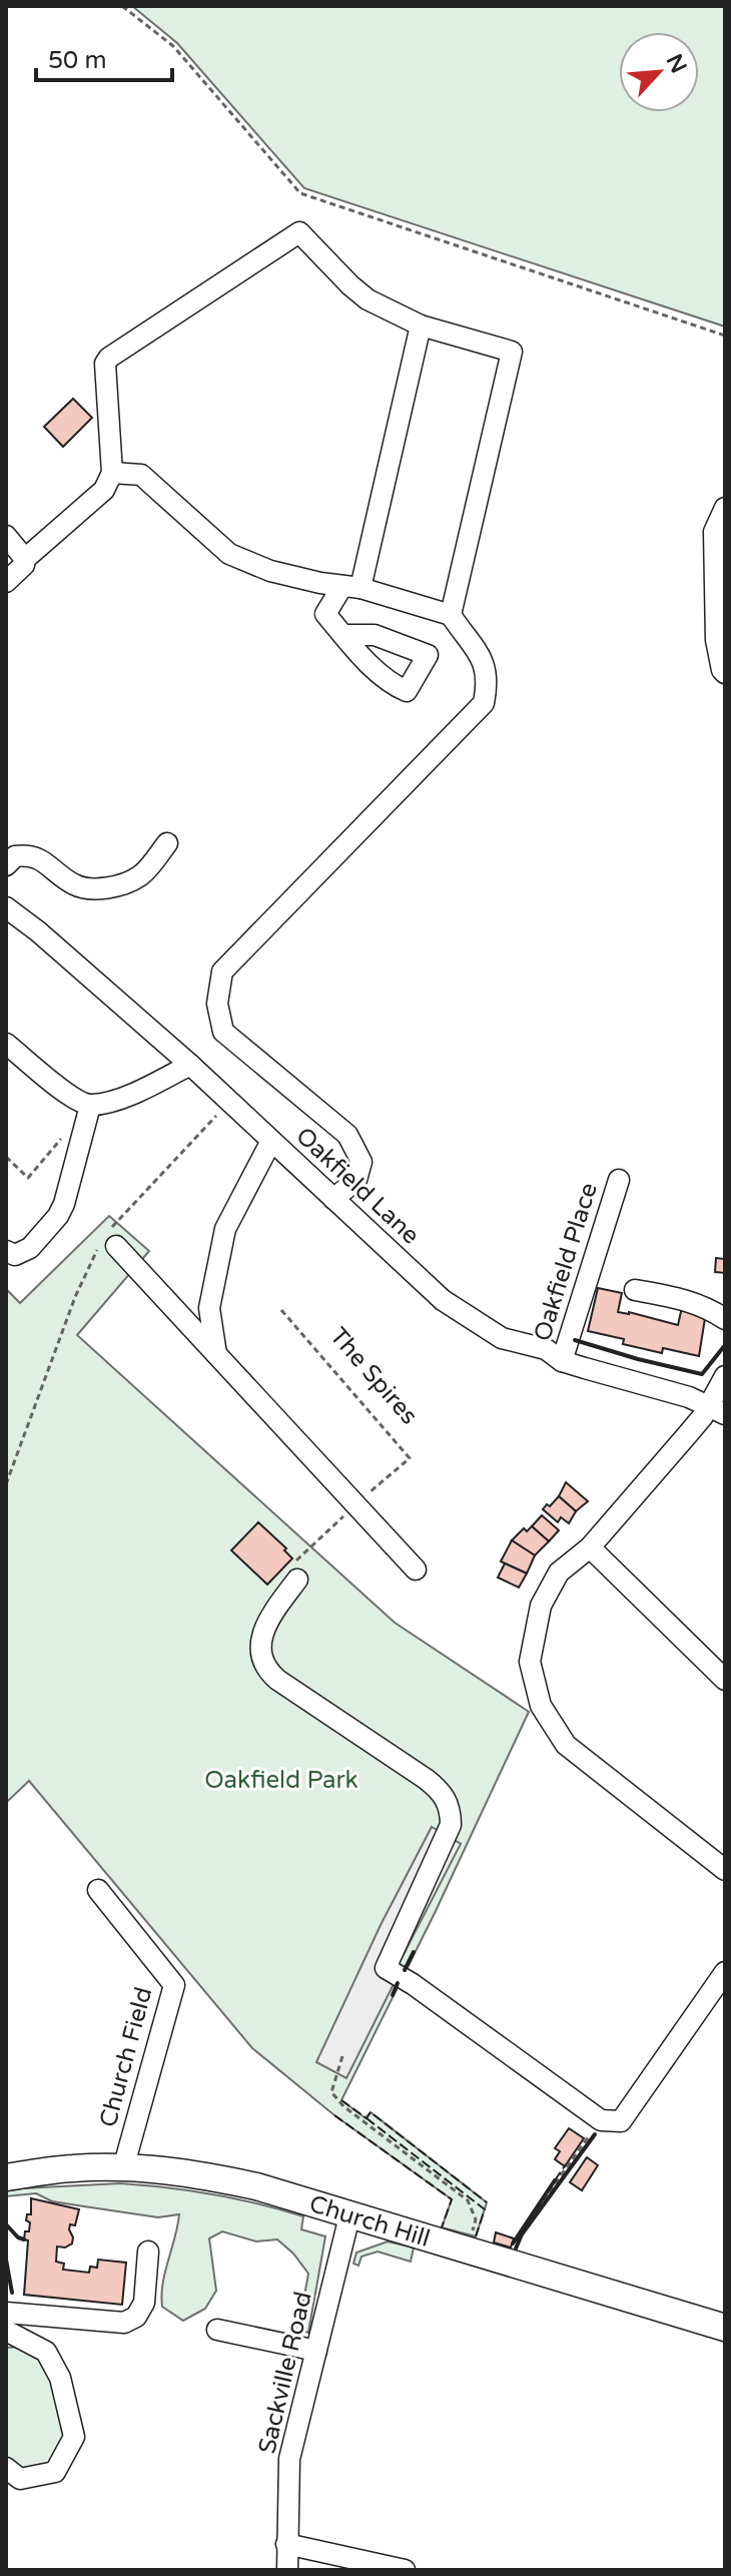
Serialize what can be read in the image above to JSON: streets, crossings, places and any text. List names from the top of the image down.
{
  "streets": {
    "main road": ["Church Hill"],
    "street": [
      "Oakfield Lane",
      "Oakfield Place",
      "Church Field",
      "Sackville Road"
    ],
    "path": ["The Spires"]
  },
  "crossings": [
    ["Oakfield Lane", "Oakfield Place"],
    ["Church Field", "Church Hill"],
    ["Church Hill", "Sackville Road"]
  ],
  "parks": ["Oakfield Park"],
  "scale_bar": "50 m",
  "north": "top right"
}
